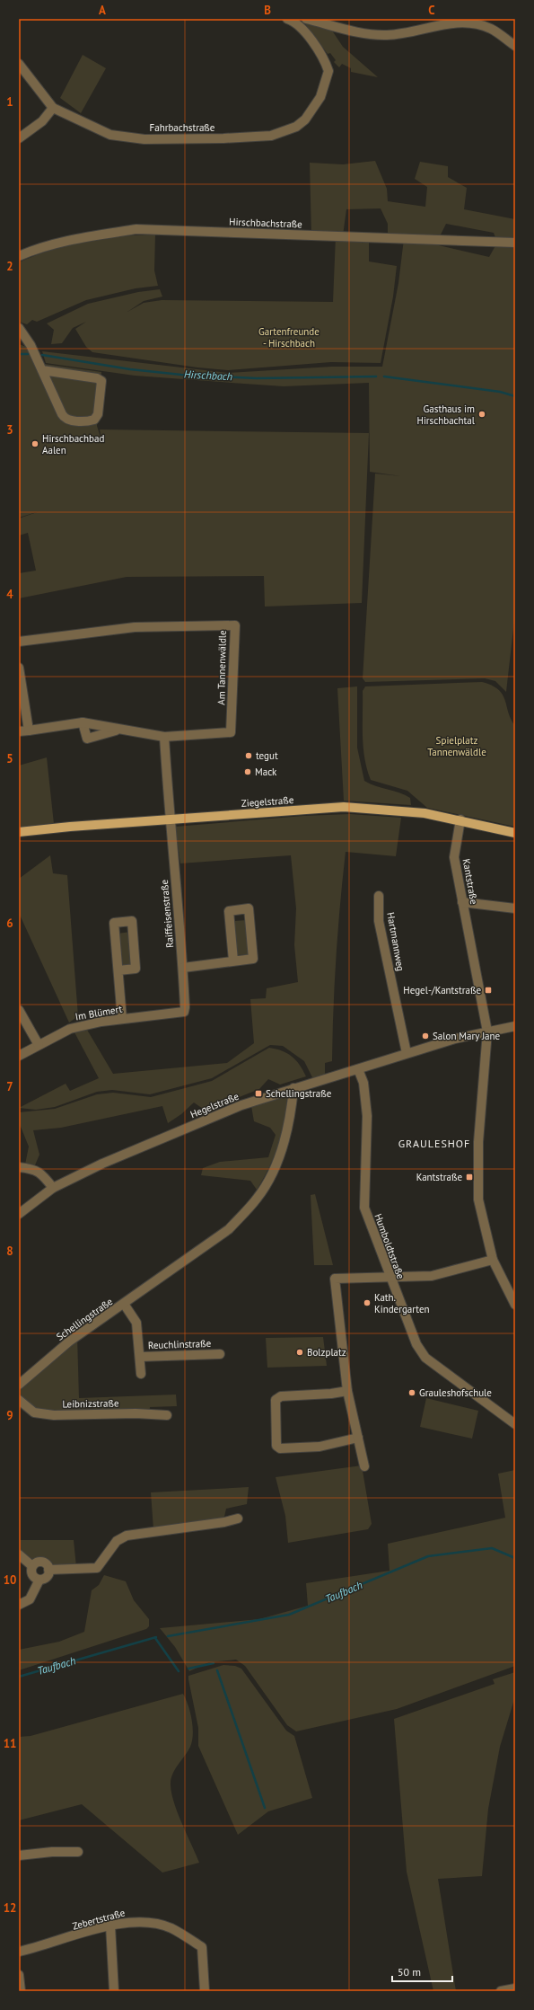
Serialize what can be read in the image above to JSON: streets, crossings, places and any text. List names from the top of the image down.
{
  "streets": {
    "main road": ["Ziegelstraße"],
    "street": [
      "Fahrbachstraße",
      "Hirschbachstraße",
      "Am Tannenwäldle",
      "Kantstraße",
      "Raiffeisenstraße",
      "Hartmannweg",
      "Im Blümert",
      "Hegelstraße",
      "Humboldtstraße",
      "Schellingstraße",
      "Reuchlinstraße",
      "Leibnizstraße",
      "Zebertstraße"
    ]
  },
  "crossings": [
    ["Ziegelstraße", "Kantstraße"],
    ["Ziegelstraße", "Raiffeisenstraße"],
    ["Kantstraße", "Hegelstraße"],
    ["Raiffeisenstraße", "Im Blümert"],
    ["Hartmannweg", "Hegelstraße"],
    ["Hegelstraße", "Humboldtstraße"],
    ["Hegelstraße", "Schellingstraße"],
    ["Schellingstraße", "Reuchlinstraße"]
  ],
  "districts": ["GRAULESHOF"],
  "water": ["Hirschbach", "Taufbach"],
  "parks": ["Gartenfreunde - Hirschbach", "Spielplatz Tannenwäldle"],
  "places": {
    "other": [
      "Gasthaus im Hirschbachtal",
      "Hirschbachbad Aalen",
      "tegut",
      "Mack",
      "Salon Mary Jane",
      "Kath. Kindergarten",
      "Bolzplatz",
      "Grauleshofschule"
    ],
    "transit": ["Hegel-/Kantstraße", "Schellingstraße", "Kantstraße"]
  },
  "scale_bar": "50 m",
  "grid": {
    "columns": ["A", "B", "C"],
    "rows": [
      "1",
      "2",
      "3",
      "4",
      "5",
      "6",
      "7",
      "8",
      "9",
      "10",
      "11",
      "12"
    ]
  }
}
